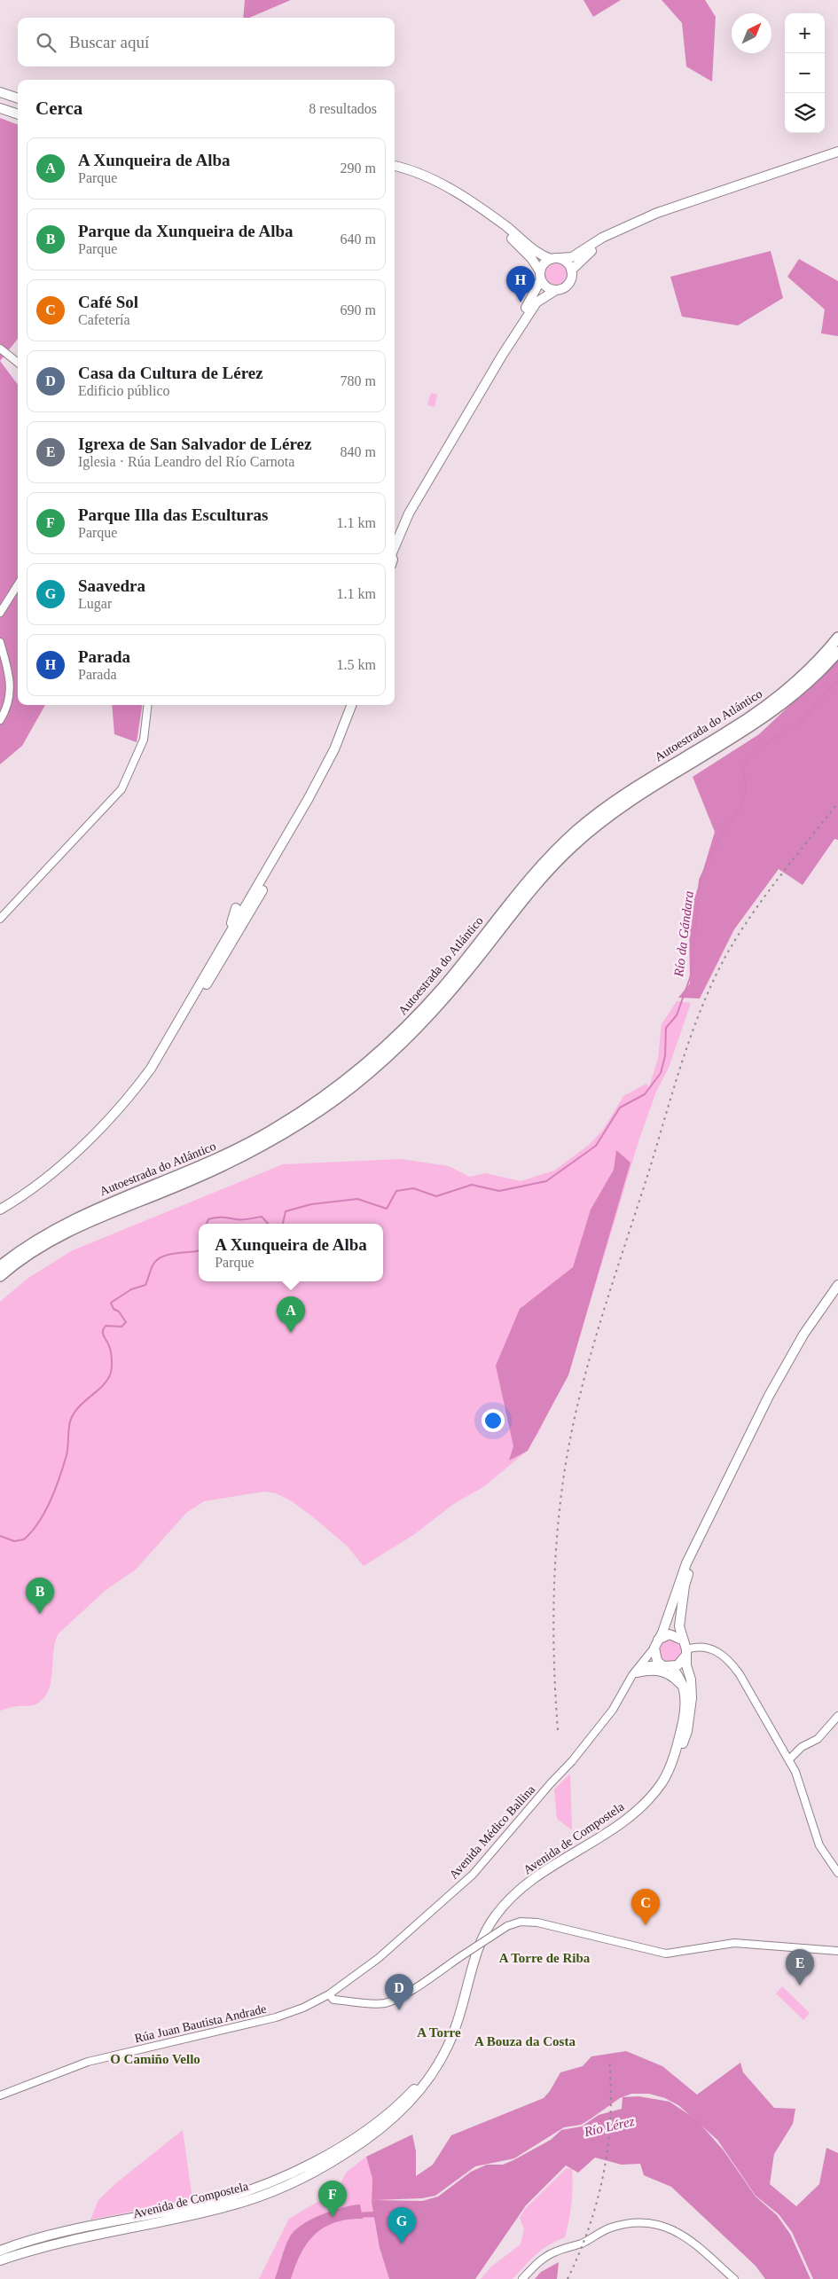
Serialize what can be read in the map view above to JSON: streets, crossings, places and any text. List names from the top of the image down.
{
  "streets": {
    "highway": ["Autoestrada do Atlántico"],
    "main road": ["Avenida de Compostela"],
    "street": ["Avenida Médico Ballina", "Rúa Juan Bautista Andrade"]
  },
  "crossings": [
    ["Avenida Médico Ballina", "Avenida de Compostela"],
    ["Avenida Médico Ballina", "Rúa Juan Bautista Andrade"]
  ],
  "districts": [
    "A Torre de Riba",
    "A Torre",
    "A Bouza da Costa",
    "O Camiño Vello"
  ],
  "water": ["Río da Gándara", "Río Lérez"],
  "north": "top right",
  "page": {
    "map_buttons": ["+", "−"],
    "search": "Buscar aquí",
    "heading": ["Cerca", "8 resultados"],
    "list": [
      {
        "mark": "A",
        "name": "A Xunqueira de Alba",
        "note": "Parque",
        "value": "290 m"
      },
      {
        "mark": "B",
        "name": "Parque da Xunqueira de Alba",
        "note": "Parque",
        "value": "640 m"
      },
      {
        "mark": "C",
        "name": "Café Sol",
        "note": "Cafetería",
        "value": "690 m"
      },
      {
        "mark": "D",
        "name": "Casa da Cultura de Lérez",
        "note": "Edificio público",
        "value": "780 m"
      },
      {
        "mark": "E",
        "name": "Igrexa de San Salvador de Lérez",
        "note": "Iglesia · Rúa Leandro del Río Carnota",
        "value": "840 m"
      },
      {
        "mark": "F",
        "name": "Parque Illa das Esculturas",
        "note": "Parque",
        "value": "1.1 km"
      },
      {
        "mark": "G",
        "name": "Saavedra",
        "note": "Lugar",
        "value": "1.1 km"
      },
      {
        "mark": "H",
        "name": "Parada",
        "note": "Parada",
        "value": "1.5 km"
      }
    ],
    "pins": [
      "H",
      "A",
      "B",
      "C",
      "E",
      "D",
      "F",
      "G"
    ],
    "popup": ["A Xunqueira de Alba", "Parque"]
  }
}
